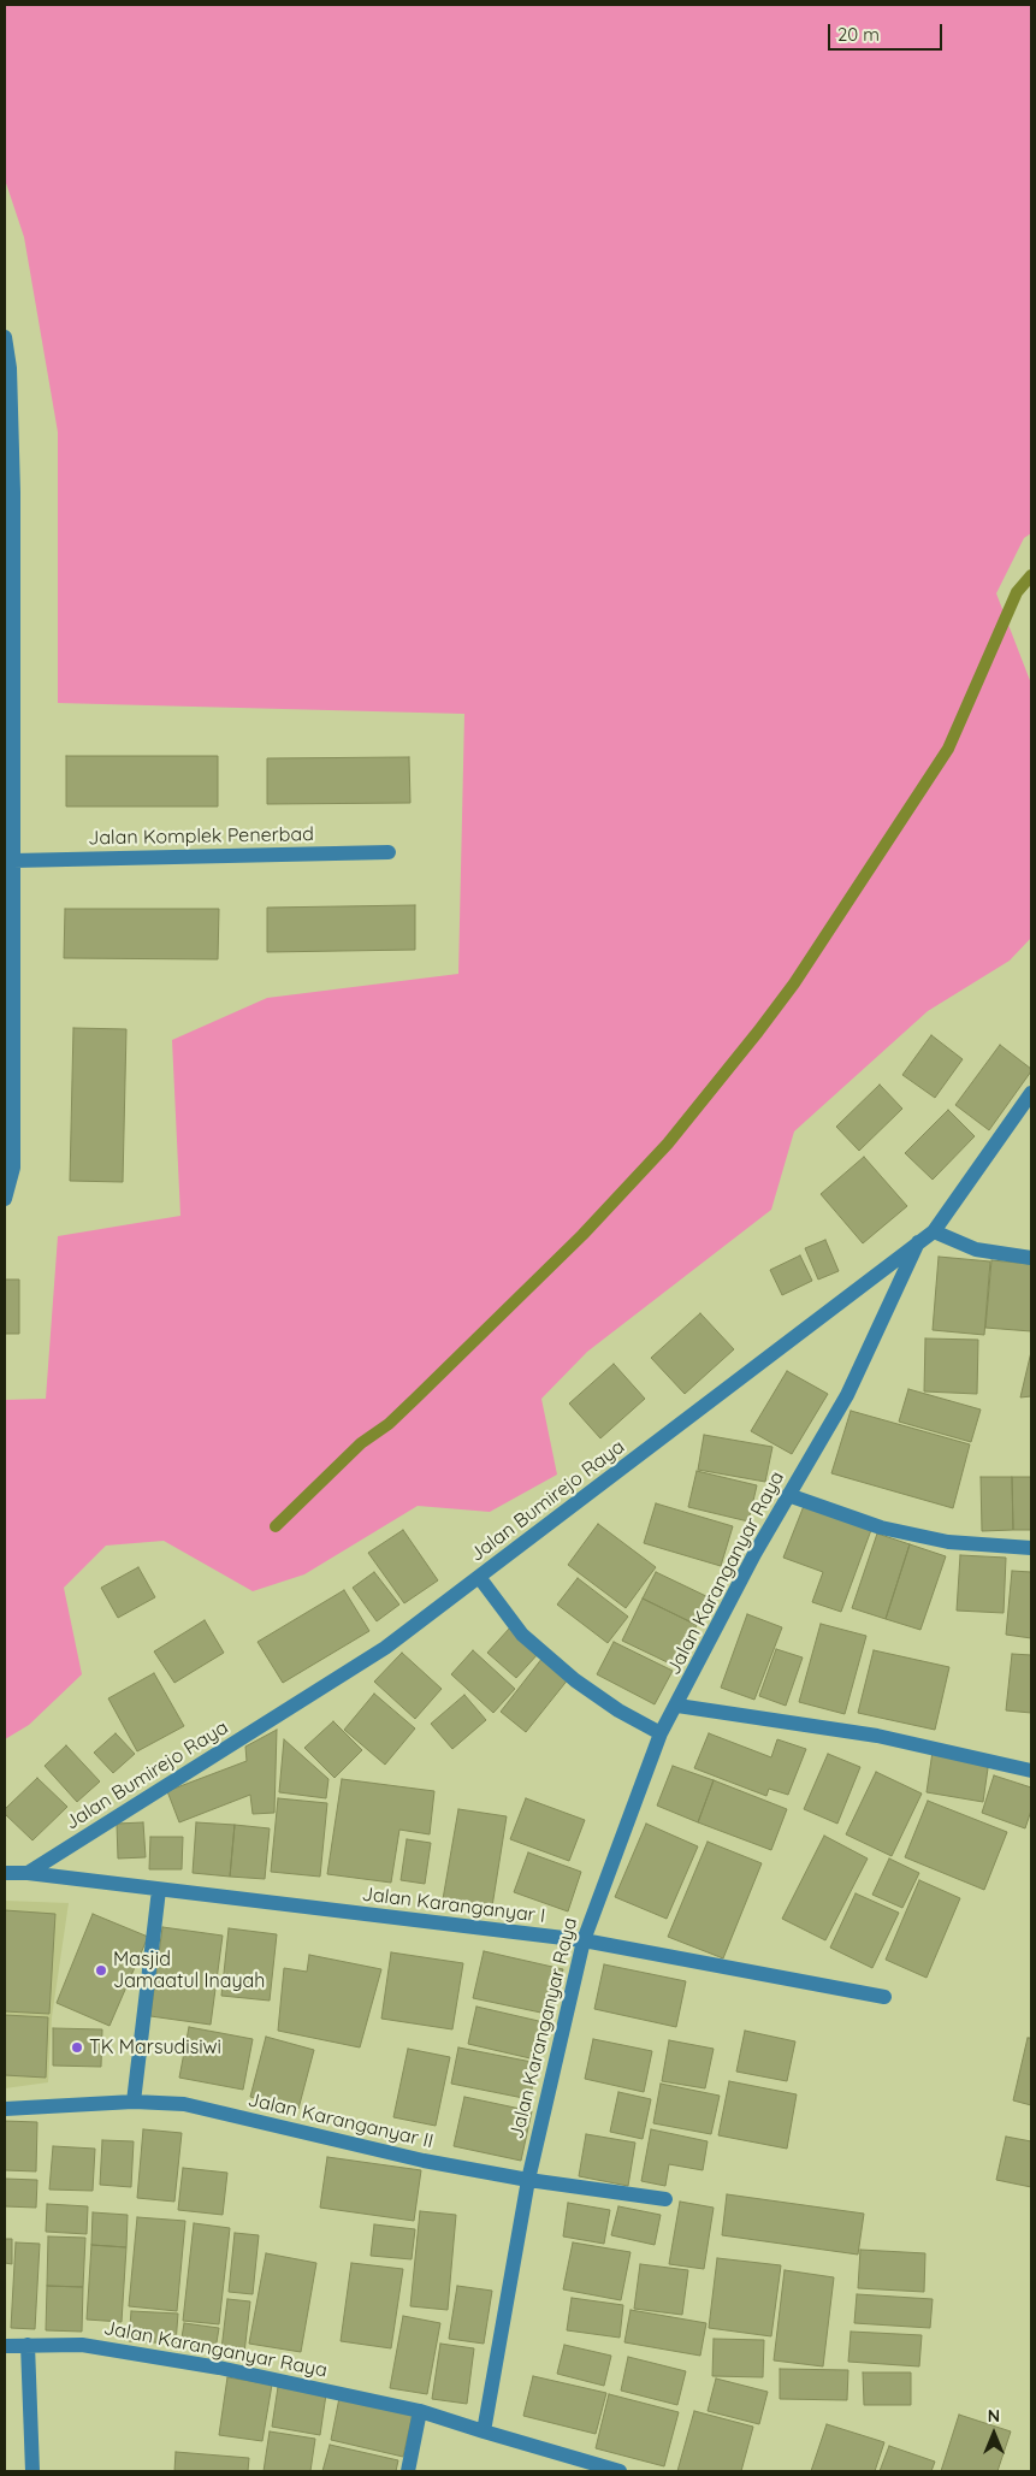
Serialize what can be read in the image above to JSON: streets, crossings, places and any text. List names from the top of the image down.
{
  "streets": {
    "street": [
      "Jalan Komplek Penerbad",
      "Jalan Bumirejo Raya",
      "Jalan Karanganyar Raya",
      "Jalan Karanganyar I",
      "Jalan Karanganyar II"
    ]
  },
  "crossings": [
    ["Jalan Bumirejo Raya", "Jalan Karanganyar Raya"],
    ["Jalan Bumirejo Raya", "Jalan Karanganyar I"],
    ["Jalan Karanganyar Raya", "Jalan Karanganyar I"],
    ["Jalan Karanganyar Raya", "Jalan Karanganyar II"]
  ],
  "places": ["Masjid Jamaatul Inayah", "TK Marsudisiwi"],
  "scale_bar": "20 m",
  "north": "top"
}
